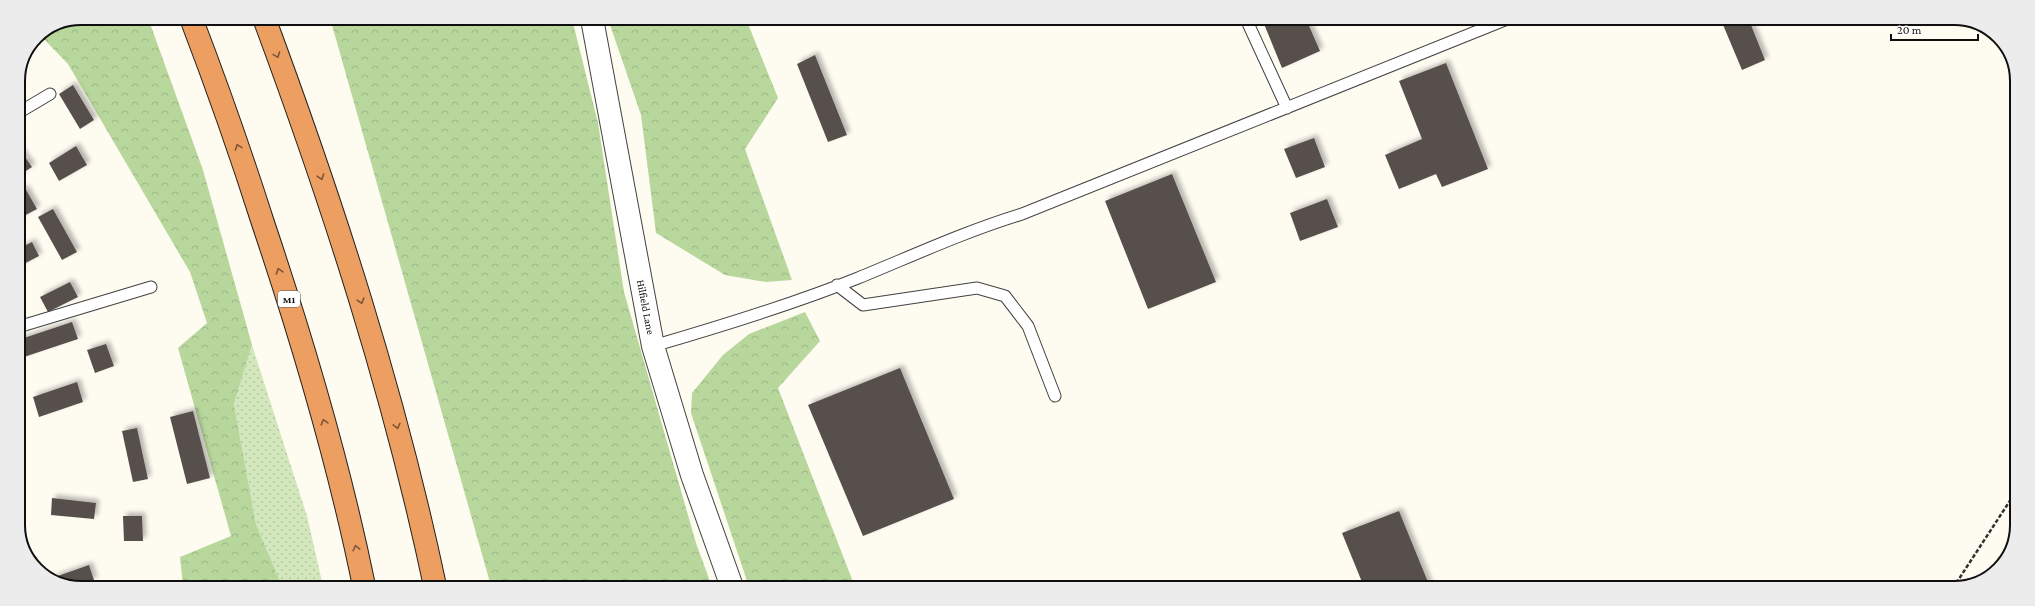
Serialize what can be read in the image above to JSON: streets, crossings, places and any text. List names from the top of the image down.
{
  "streets": {
    "highway": ["M1"],
    "street": ["Hilfield Lane"]
  },
  "scale_bar": "20 m"
}
